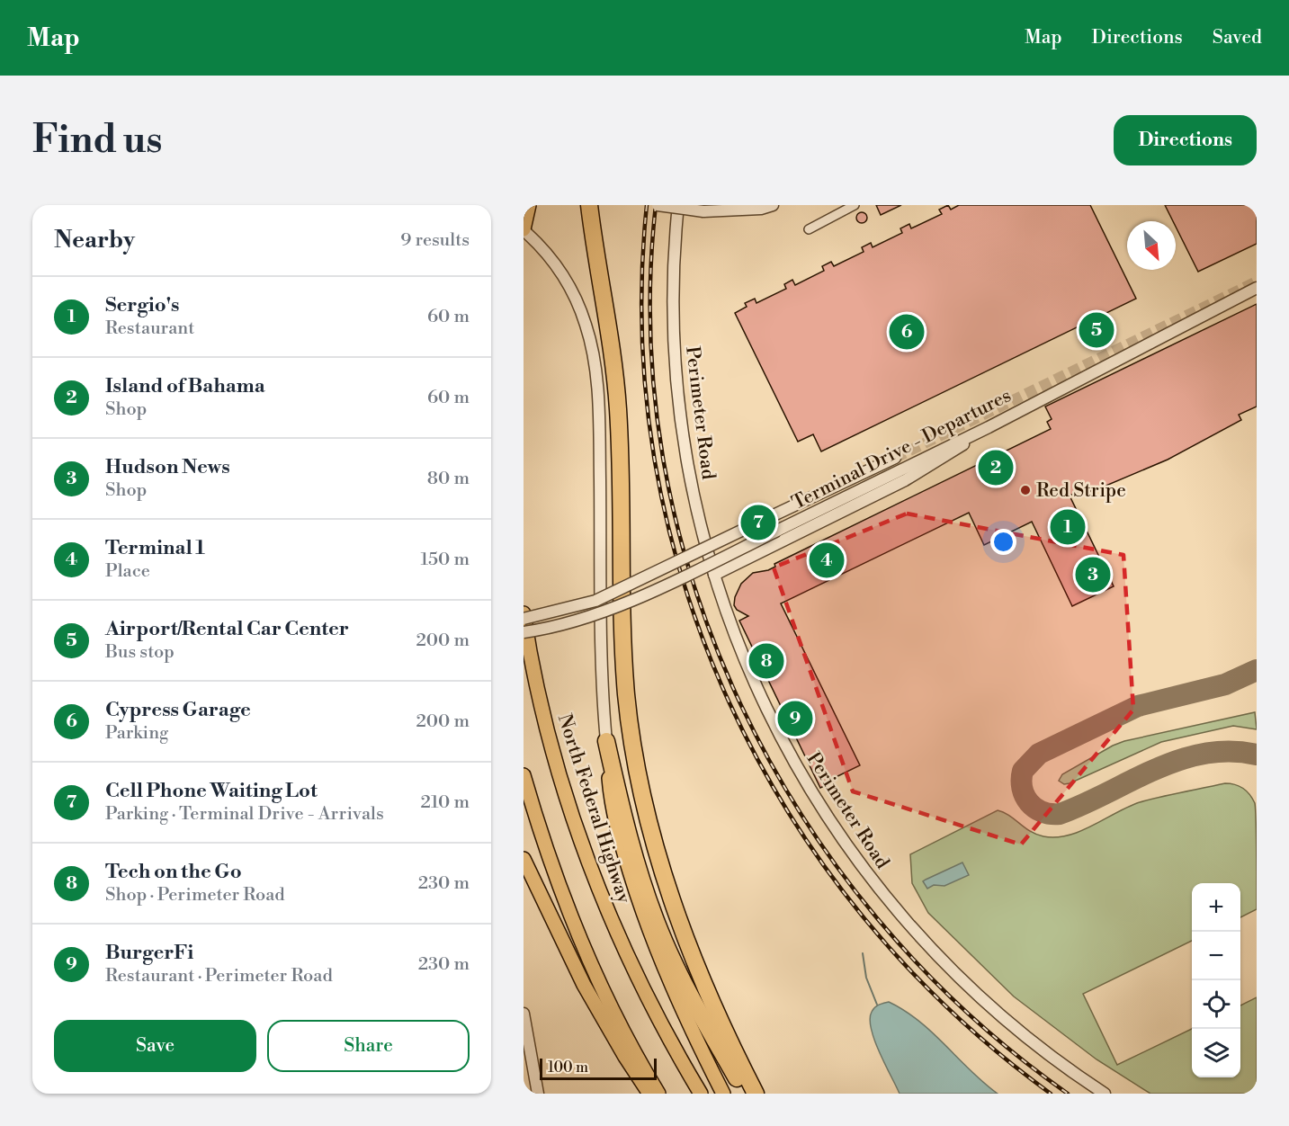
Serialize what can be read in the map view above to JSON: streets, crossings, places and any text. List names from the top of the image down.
{
  "streets": {
    "main road": ["North Federal Highway"],
    "street": ["Perimeter Road", "Terminal Drive - Departures"]
  },
  "places": ["Red Stripe"],
  "scale_bar": "100 m",
  "north": "bottom right",
  "page": {
    "header": "Map",
    "nav": ["Map", "Directions", "Saved"],
    "buttons": [
      "Directions",
      ["Save", "Share"]
    ],
    "title": "Find us",
    "heading": ["Nearby", "9 results"],
    "list": [
      {
        "mark": "1",
        "name": "Sergio's",
        "note": "Restaurant",
        "value": "60 m"
      },
      {
        "mark": "2",
        "name": "Island of Bahama",
        "note": "Shop",
        "value": "60 m"
      },
      {
        "mark": "3",
        "name": "Hudson News",
        "note": "Shop",
        "value": "80 m"
      },
      {
        "mark": "4",
        "name": "Terminal 1",
        "note": "Place",
        "value": "150 m"
      },
      {
        "mark": "5",
        "name": "Airport/Rental Car Center",
        "note": "Bus stop",
        "value": "200 m"
      },
      {
        "mark": "6",
        "name": "Cypress Garage",
        "note": "Parking",
        "value": "200 m"
      },
      {
        "mark": "7",
        "name": "Cell Phone Waiting Lot",
        "note": "Parking · Terminal Drive - Arrivals",
        "value": "210 m"
      },
      {
        "mark": "8",
        "name": "Tech on the Go",
        "note": "Shop · Perimeter Road",
        "value": "230 m"
      },
      {
        "mark": "9",
        "name": "BurgerFi",
        "note": "Restaurant · Perimeter Road",
        "value": "230 m"
      }
    ],
    "pins": [
      "5",
      "6",
      "2",
      "7",
      "1",
      "4",
      "3",
      "8",
      "9"
    ],
    "map_buttons": ["+", "−"],
    "scale": "100 m"
  }
}
